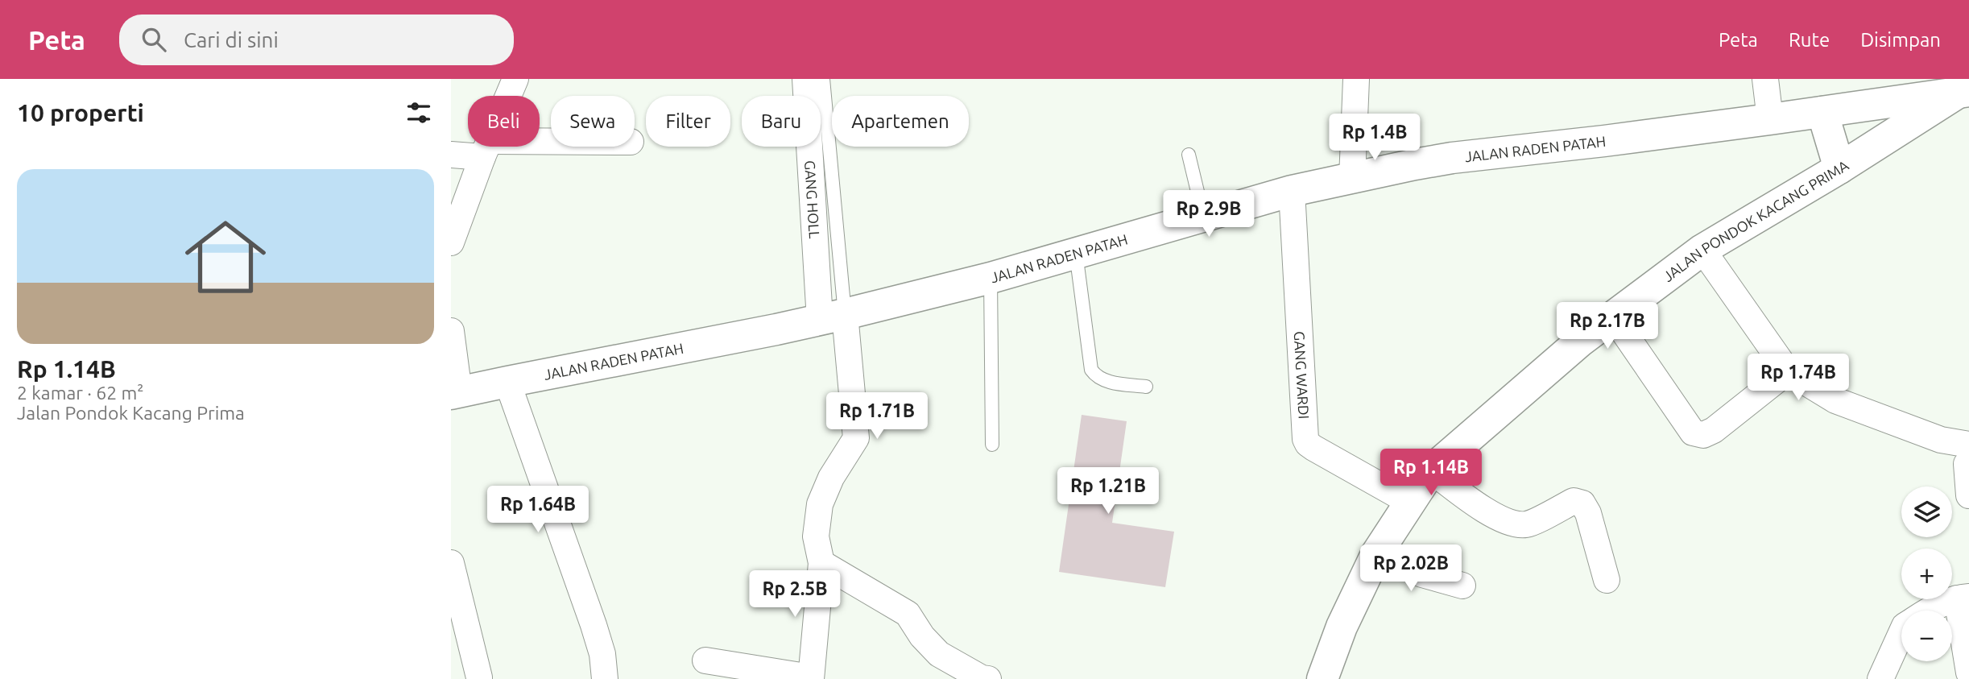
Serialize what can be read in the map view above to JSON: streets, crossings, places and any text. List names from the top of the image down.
{
  "streets": {
    "main road": ["JALAN RADEN PATAH", "JALAN PONDOK KACANG PRIMA"],
    "street": ["GANG HOLL", "GANG WARDI"]
  },
  "crossings": [
    ["JALAN RADEN PATAH", "GANG HOLL"],
    ["JALAN RADEN PATAH", "JALAN PONDOK KACANG PRIMA"],
    ["JALAN RADEN PATAH", "GANG WARDI"],
    ["JALAN PONDOK KACANG PRIMA", "GANG WARDI"]
  ],
  "page": {
    "header": "Peta",
    "search": "Cari di sini",
    "nav": ["Peta", "Rute", "Disimpan"],
    "heading": "10 properti",
    "chip": [
      "Beli",
      "Sewa",
      "Filter",
      "Baru",
      "Apartemen"
    ],
    "price": [
      "Rp 1.4B",
      "Rp 2.9B",
      "Rp 2.17B",
      "Rp 1.74B",
      "Rp 1.71B",
      "Rp 1.14B",
      "Rp 1.21B",
      "Rp 1.64B",
      "Rp 2.02B",
      "Rp 2.5B"
    ],
    "list": [
      {
        "name": "Rp 1.14B",
        "note": "2 kamar · 62 m² · Jalan Pondok Kacang Prima"
      }
    ],
    "map_buttons": ["+", "−"]
  }
}
